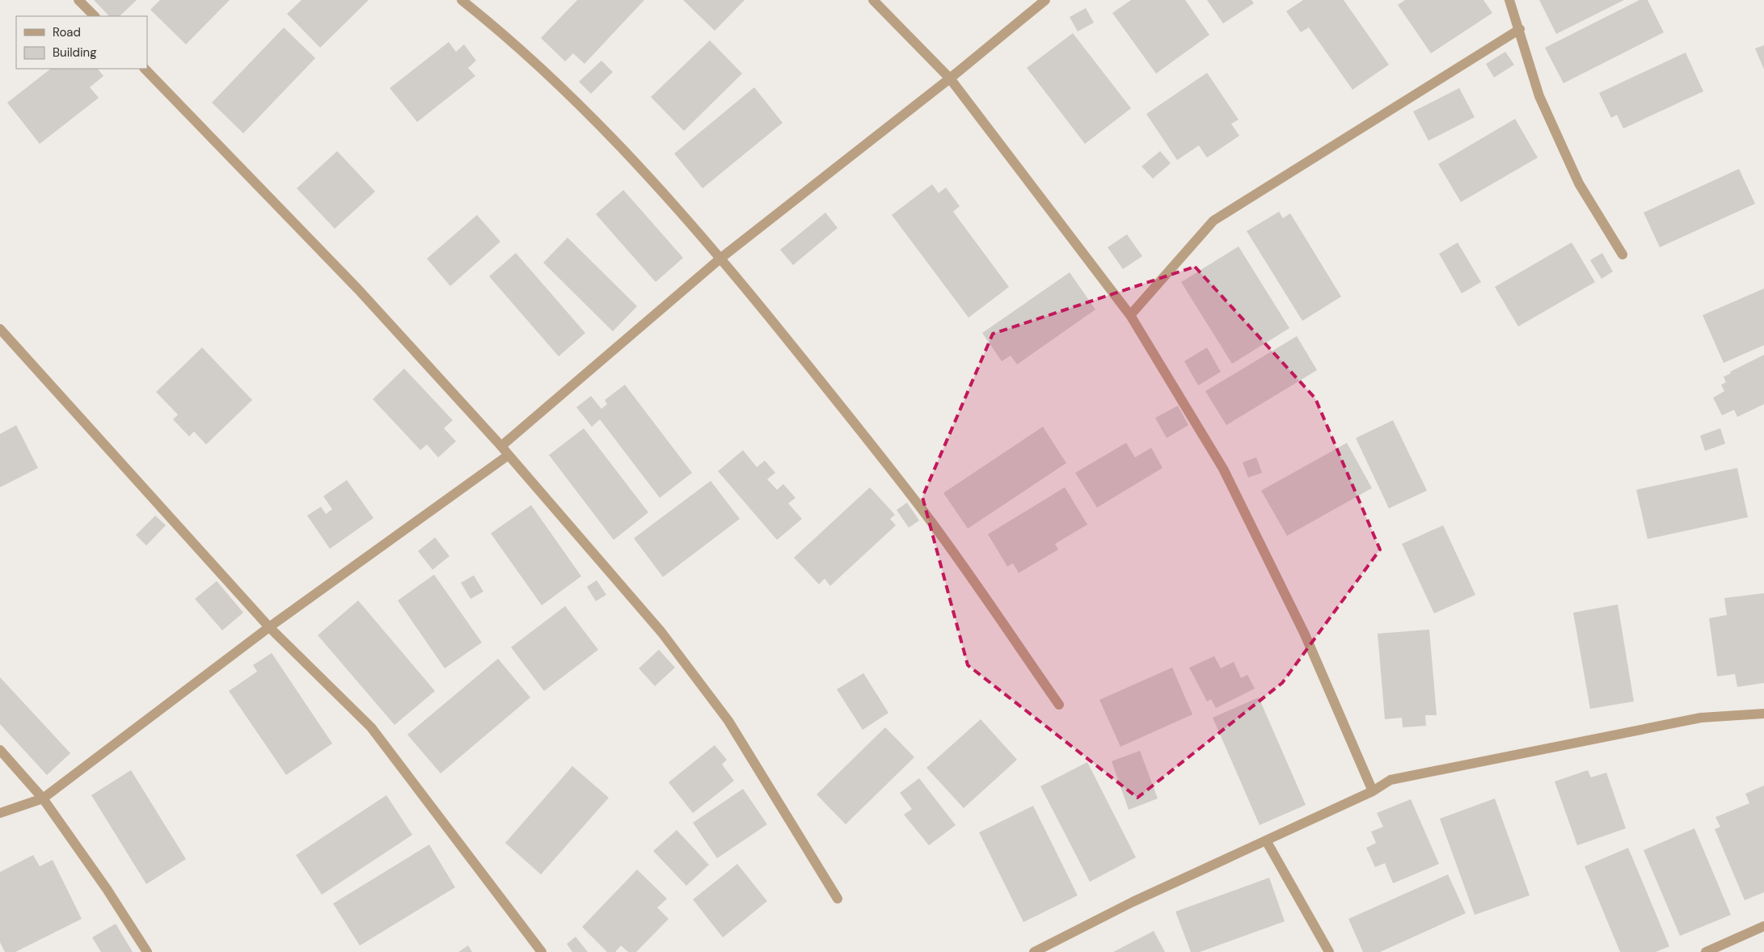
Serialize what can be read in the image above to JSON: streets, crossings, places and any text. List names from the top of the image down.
{
  "legend": ["Road", "Building"]
}
